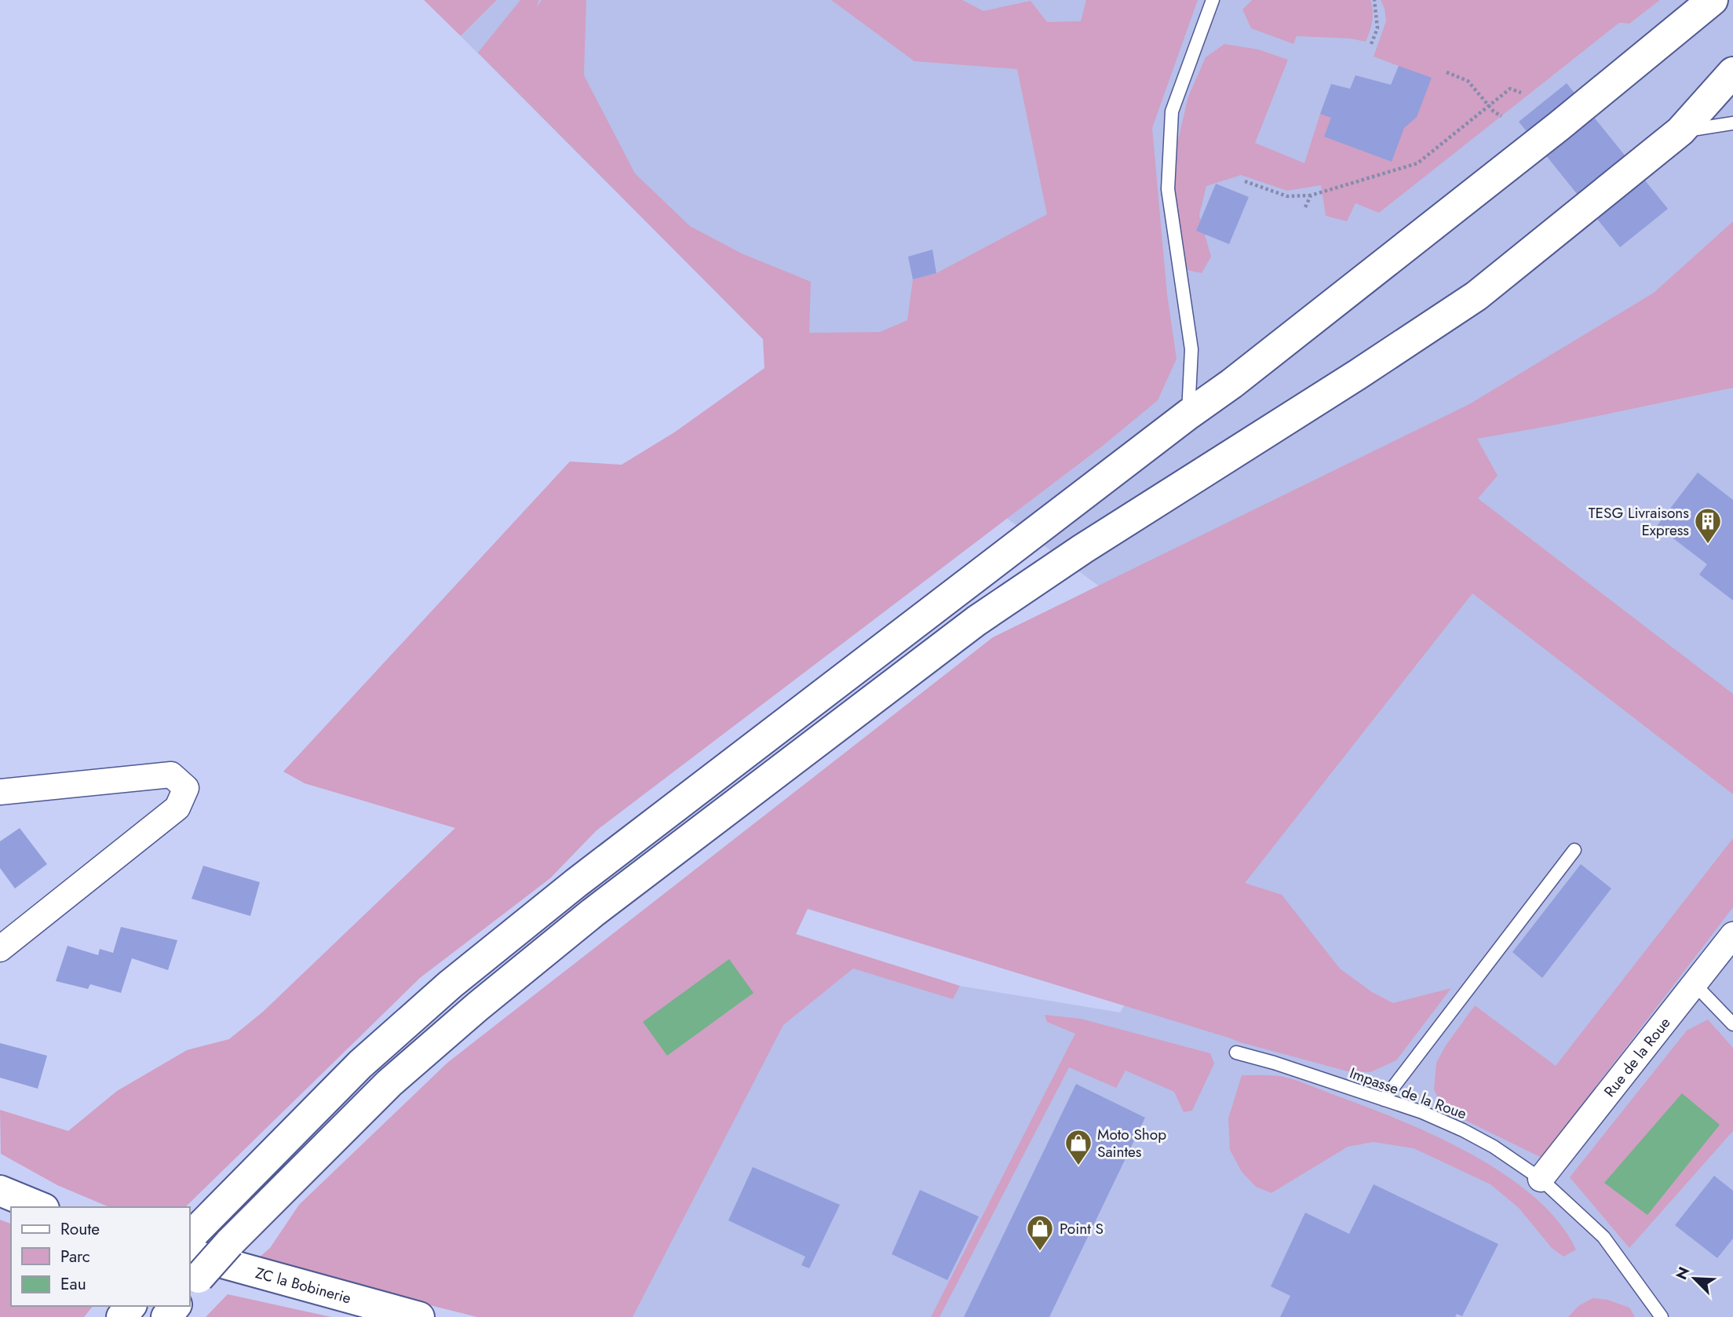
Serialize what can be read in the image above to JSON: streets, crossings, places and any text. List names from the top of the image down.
{
  "streets": {
    "main road": ["ZC la Bobinerie"],
    "street": ["Rue de la Roue"],
    "lane": ["Impasse de la Roue"]
  },
  "crossings": [
    ["Rue de la Roue", "Impasse de la Roue"]
  ],
  "places": {
    "building": ["TESG Livraisons Express"],
    "shop": ["Moto Shop Saintes", "Point S"]
  },
  "legend": ["Route", "Parc", "Eau"],
  "north": "top left"
}
